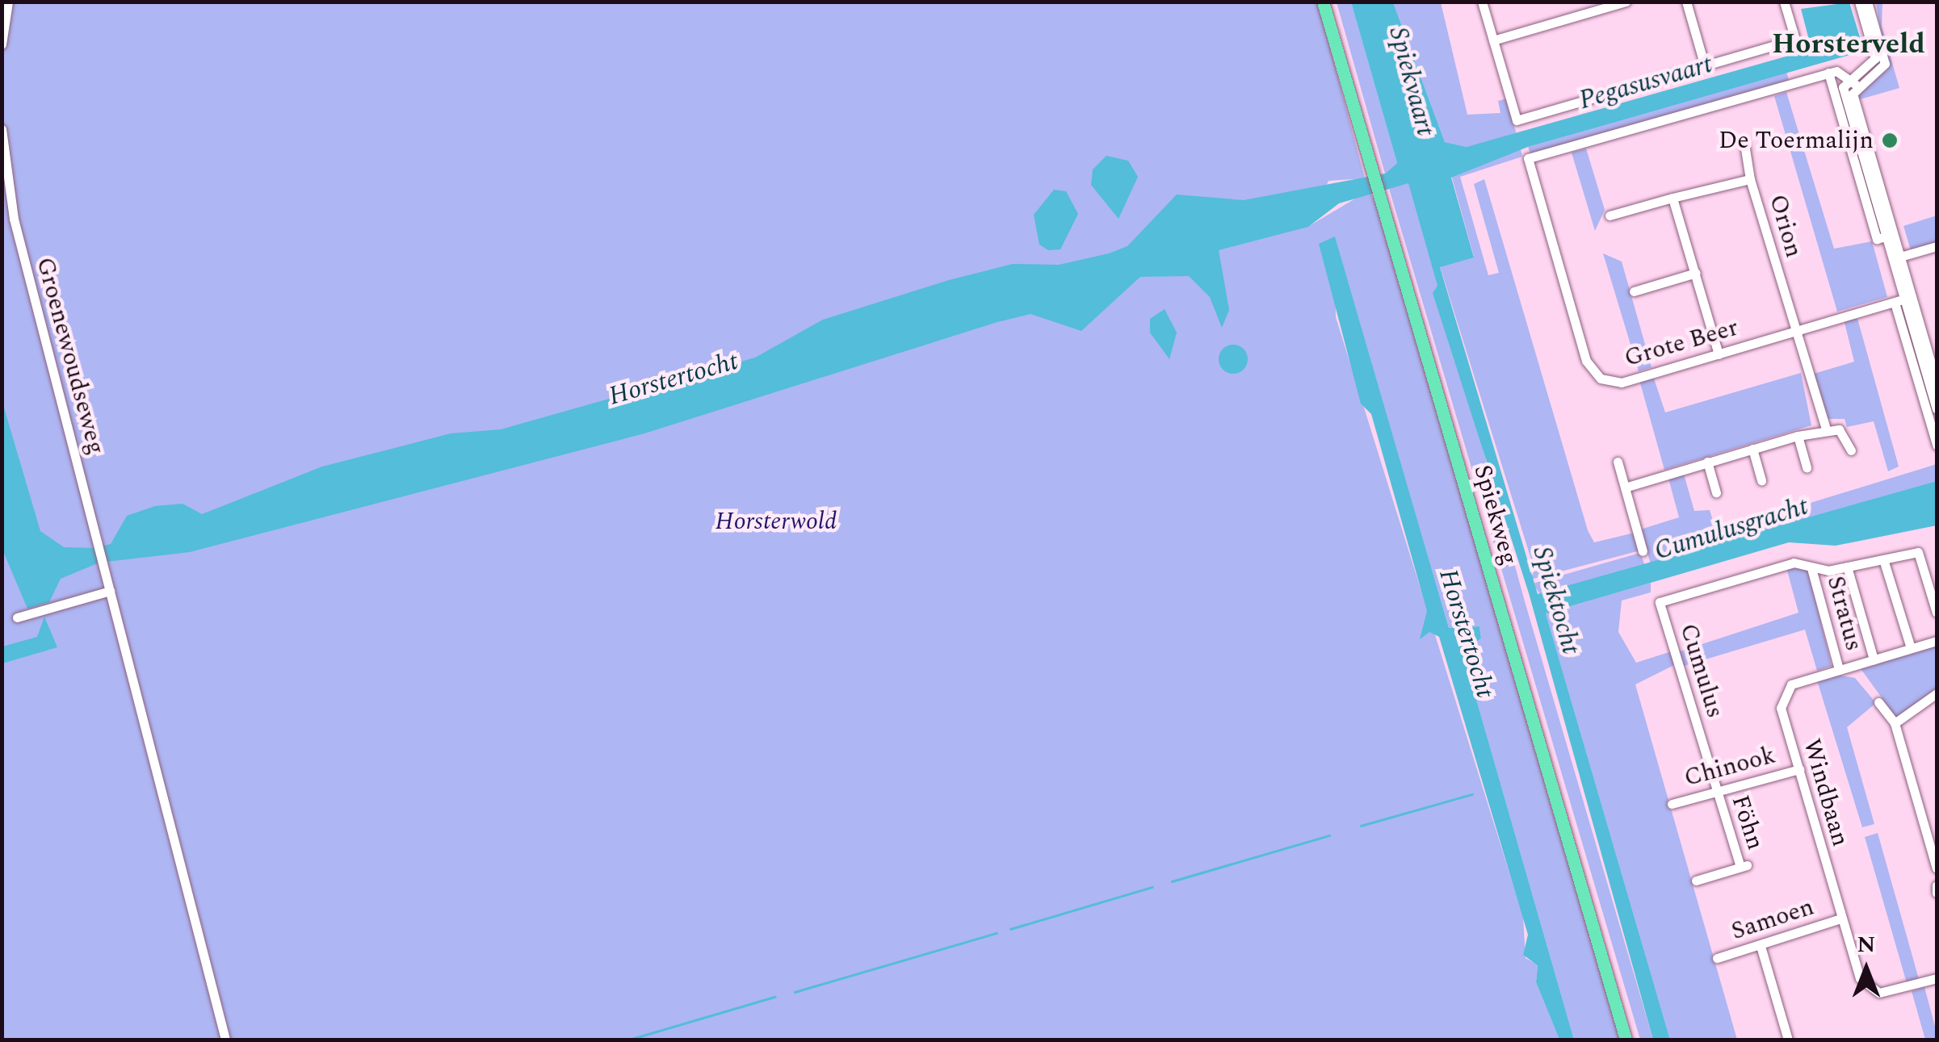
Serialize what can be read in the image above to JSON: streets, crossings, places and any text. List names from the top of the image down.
{
  "streets": {
    "main road": ["Spiekweg"],
    "street": [
      "Orion",
      "Grote Beer",
      "Groenewoudseweg",
      "Stratus",
      "Cumulus",
      "Chinook",
      "Windbaan",
      "Föhn",
      "Samoen"
    ]
  },
  "crossings": [
    ["Orion", "Grote Beer"],
    ["Stratus", "Cumulus"],
    ["Stratus", "Windbaan"],
    ["Cumulus", "Chinook"],
    ["Cumulus", "Föhn"],
    ["Chinook", "Windbaan"],
    ["Chinook", "Föhn"],
    ["Windbaan", "Samoen"]
  ],
  "districts": ["Horsterveld"],
  "water": [
    "Spiekvaart",
    "Pegasusvaart",
    "Horstertocht",
    "Cumulusgracht",
    "Spiektocht"
  ],
  "parks": ["Horsterwold"],
  "places": ["De Toermalijn"],
  "north": "top"
}
